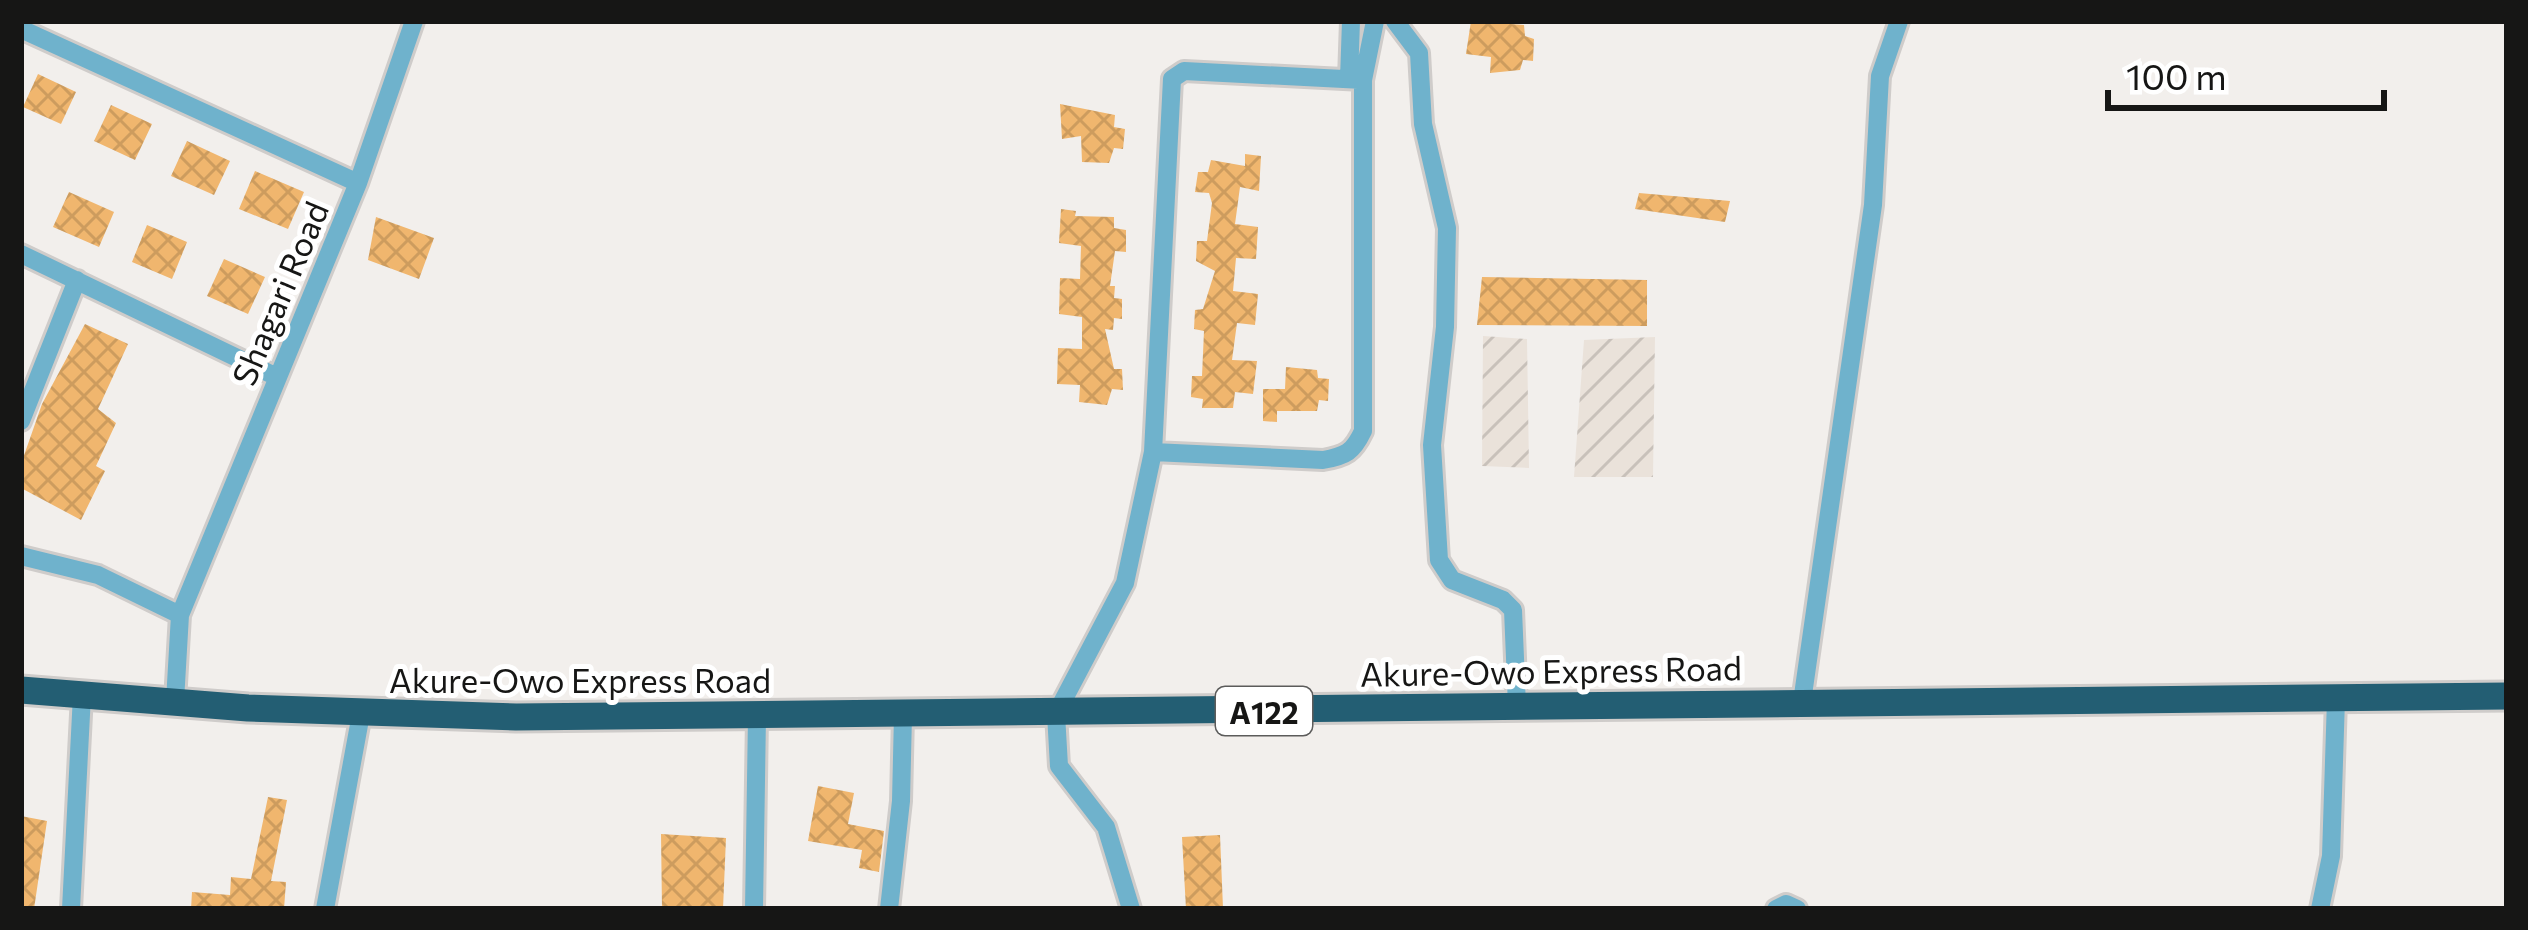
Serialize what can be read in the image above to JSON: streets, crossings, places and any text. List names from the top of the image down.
{
  "streets": {
    "highway": ["Akure-Owo Express Road", "A122"],
    "street": ["Shagari Road"]
  },
  "crossings": [
    ["Shagari Road", "Akure-Owo Express Road"]
  ],
  "scale_bar": "100 m"
}
